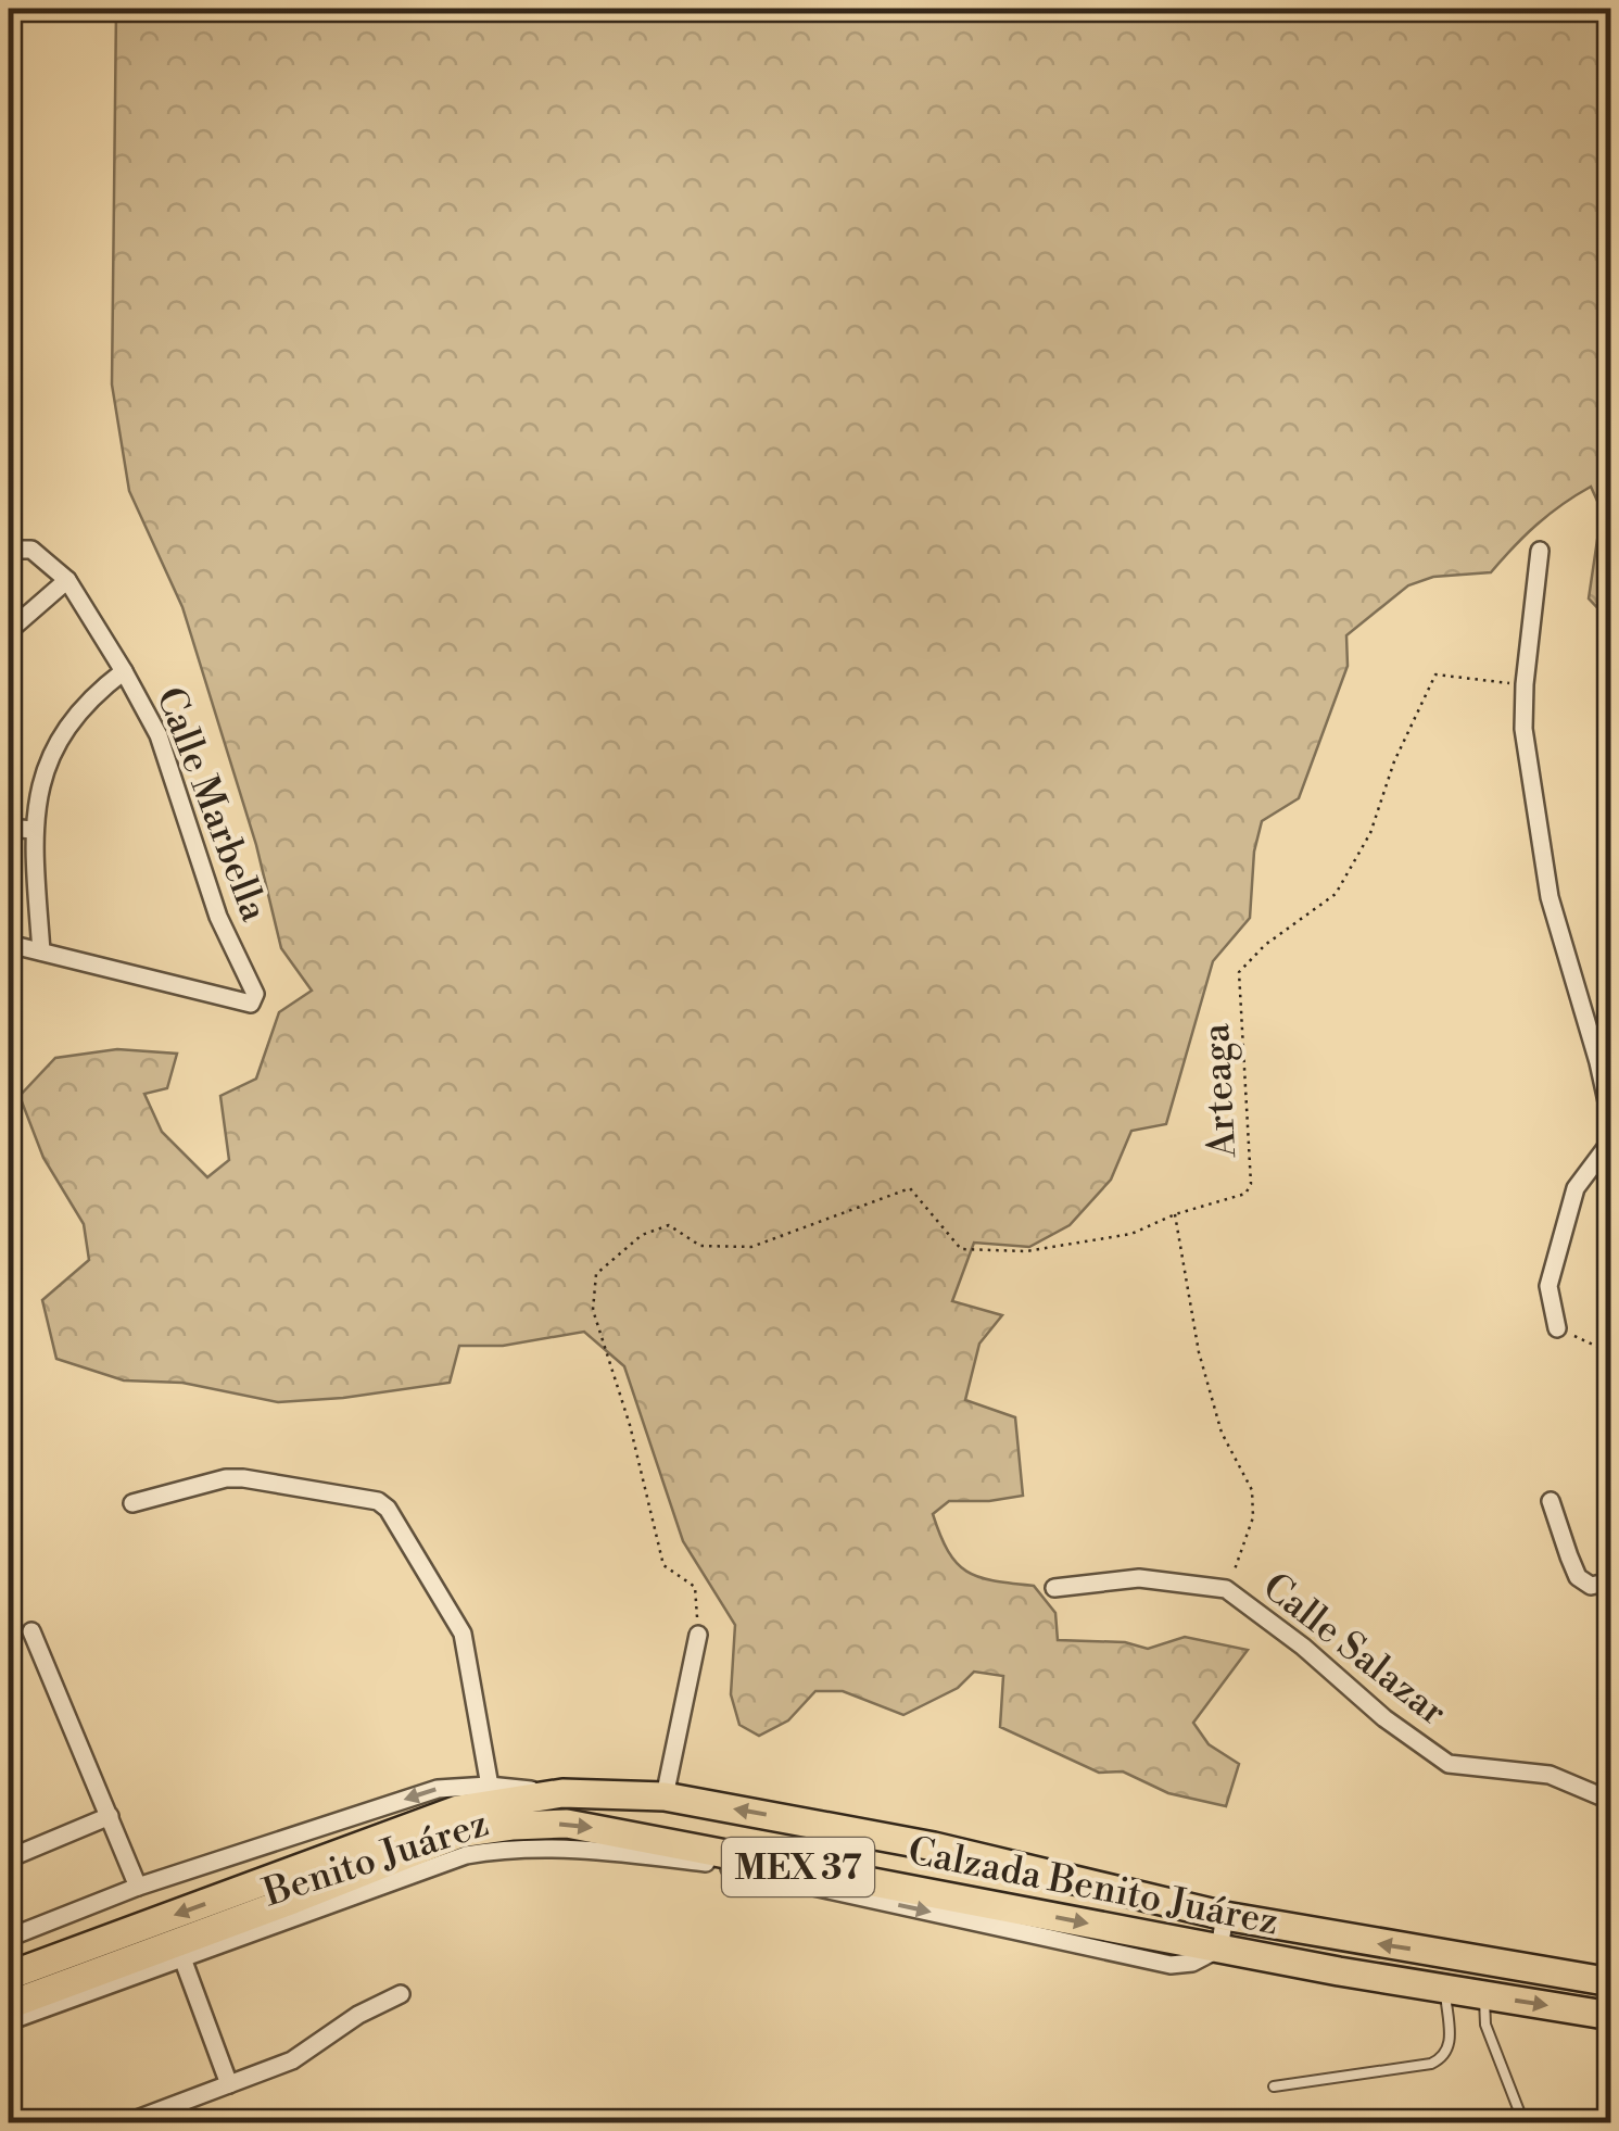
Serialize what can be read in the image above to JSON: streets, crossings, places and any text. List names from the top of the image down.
{
  "streets": {
    "main road": ["MEX 37", "Calzada Benito Juárez"],
    "street": ["Calle Marbella", "Calle Salazar", "Benito Juárez"],
    "path": ["Arteaga"]
  },
  "crossings": [
    ["Benito Juárez", "Calzada Benito Juárez"]
  ]
}
